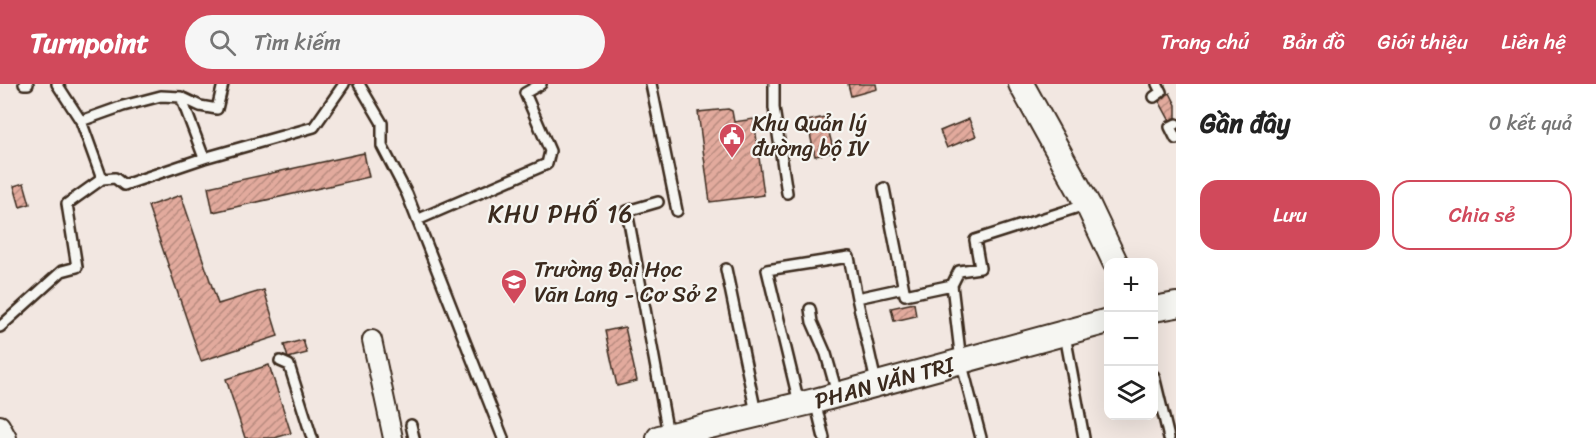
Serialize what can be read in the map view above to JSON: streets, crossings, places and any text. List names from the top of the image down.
{
  "streets": {
    "main road": ["PHAN VĂN TRỊ"]
  },
  "districts": ["KHU PHỐ 16"],
  "places": {
    "public building": ["Khu Quản lý đường bộ IV"],
    "school or university": ["Trường Đại Học Văn Lang - Cơ Sở 2"]
  },
  "page": {
    "header": "Turnpoint",
    "search": "Tìm kiếm",
    "nav": [
      "Trang chủ",
      "Bản đồ",
      "Giới thiệu",
      "Liên hệ"
    ],
    "heading": ["Gần đây", "0 kết quả"],
    "buttons": ["Lưu", "Chia sẻ"],
    "map_buttons": ["+", "−"]
  }
}
